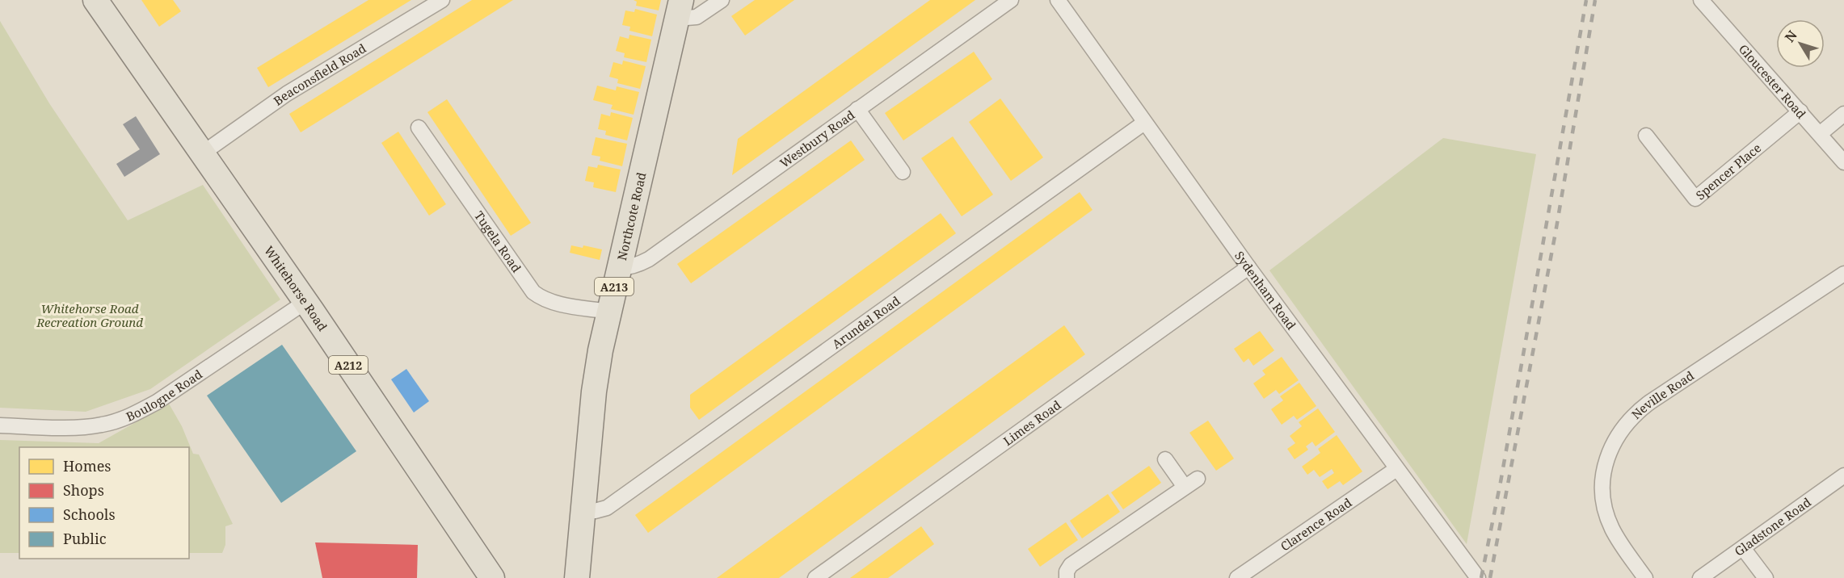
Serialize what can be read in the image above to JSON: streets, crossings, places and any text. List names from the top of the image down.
{
  "streets": {
    "main road": [
      "Northcote Road",
      "A213",
      "Whitehorse Road",
      "A212"
    ],
    "street": [
      "Beaconsfield Road",
      "Gloucester Road",
      "Westbury Road",
      "Spencer Place",
      "Tugela Road",
      "Sydenham Road",
      "Arundel Road",
      "Boulogne Road",
      "Neville Road",
      "Limes Road",
      "Clarence Road",
      "Gladstone Road"
    ]
  },
  "crossings": [
    ["Beaconsfield Road", "Whitehorse Road"],
    ["Gloucester Road", "Spencer Place"],
    ["Westbury Road", "Northcote Road"],
    ["Northcote Road", "Tugela Road"],
    ["Northcote Road", "Arundel Road"],
    ["Whitehorse Road", "Boulogne Road"],
    ["Sydenham Road", "Arundel Road"],
    ["Sydenham Road", "Limes Road"],
    ["Sydenham Road", "Clarence Road"]
  ],
  "parks": ["Whitehorse Road Recreation Ground"],
  "legend": [
    "Homes",
    "Shops",
    "Schools",
    "Public"
  ],
  "north": "top left"
}
